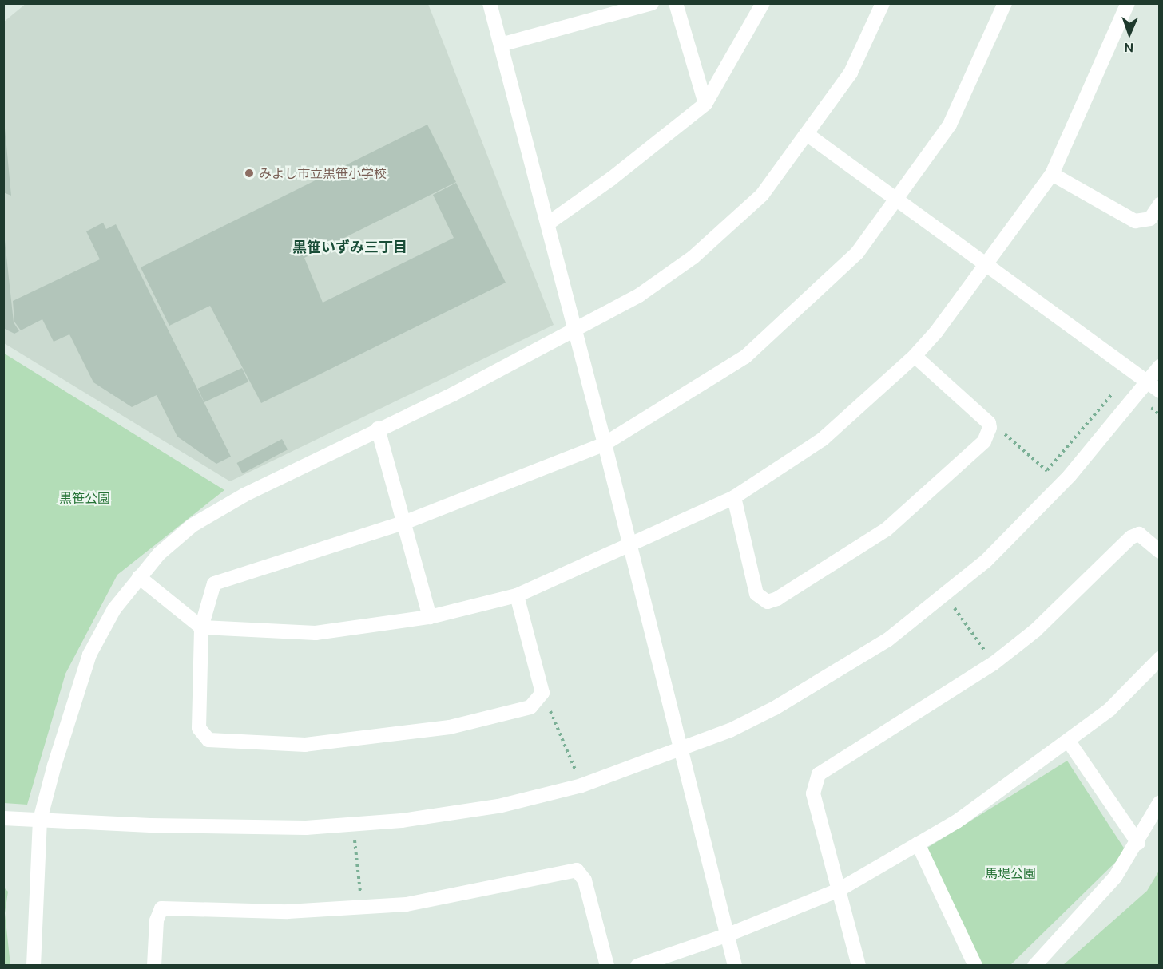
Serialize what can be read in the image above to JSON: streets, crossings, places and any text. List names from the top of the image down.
{
  "districts": ["黒笹いずみ三丁目"],
  "parks": ["黒笹公園", "馬堤公園"],
  "places": ["みよし市立黒笹小学校"],
  "north": "bottom"
}
